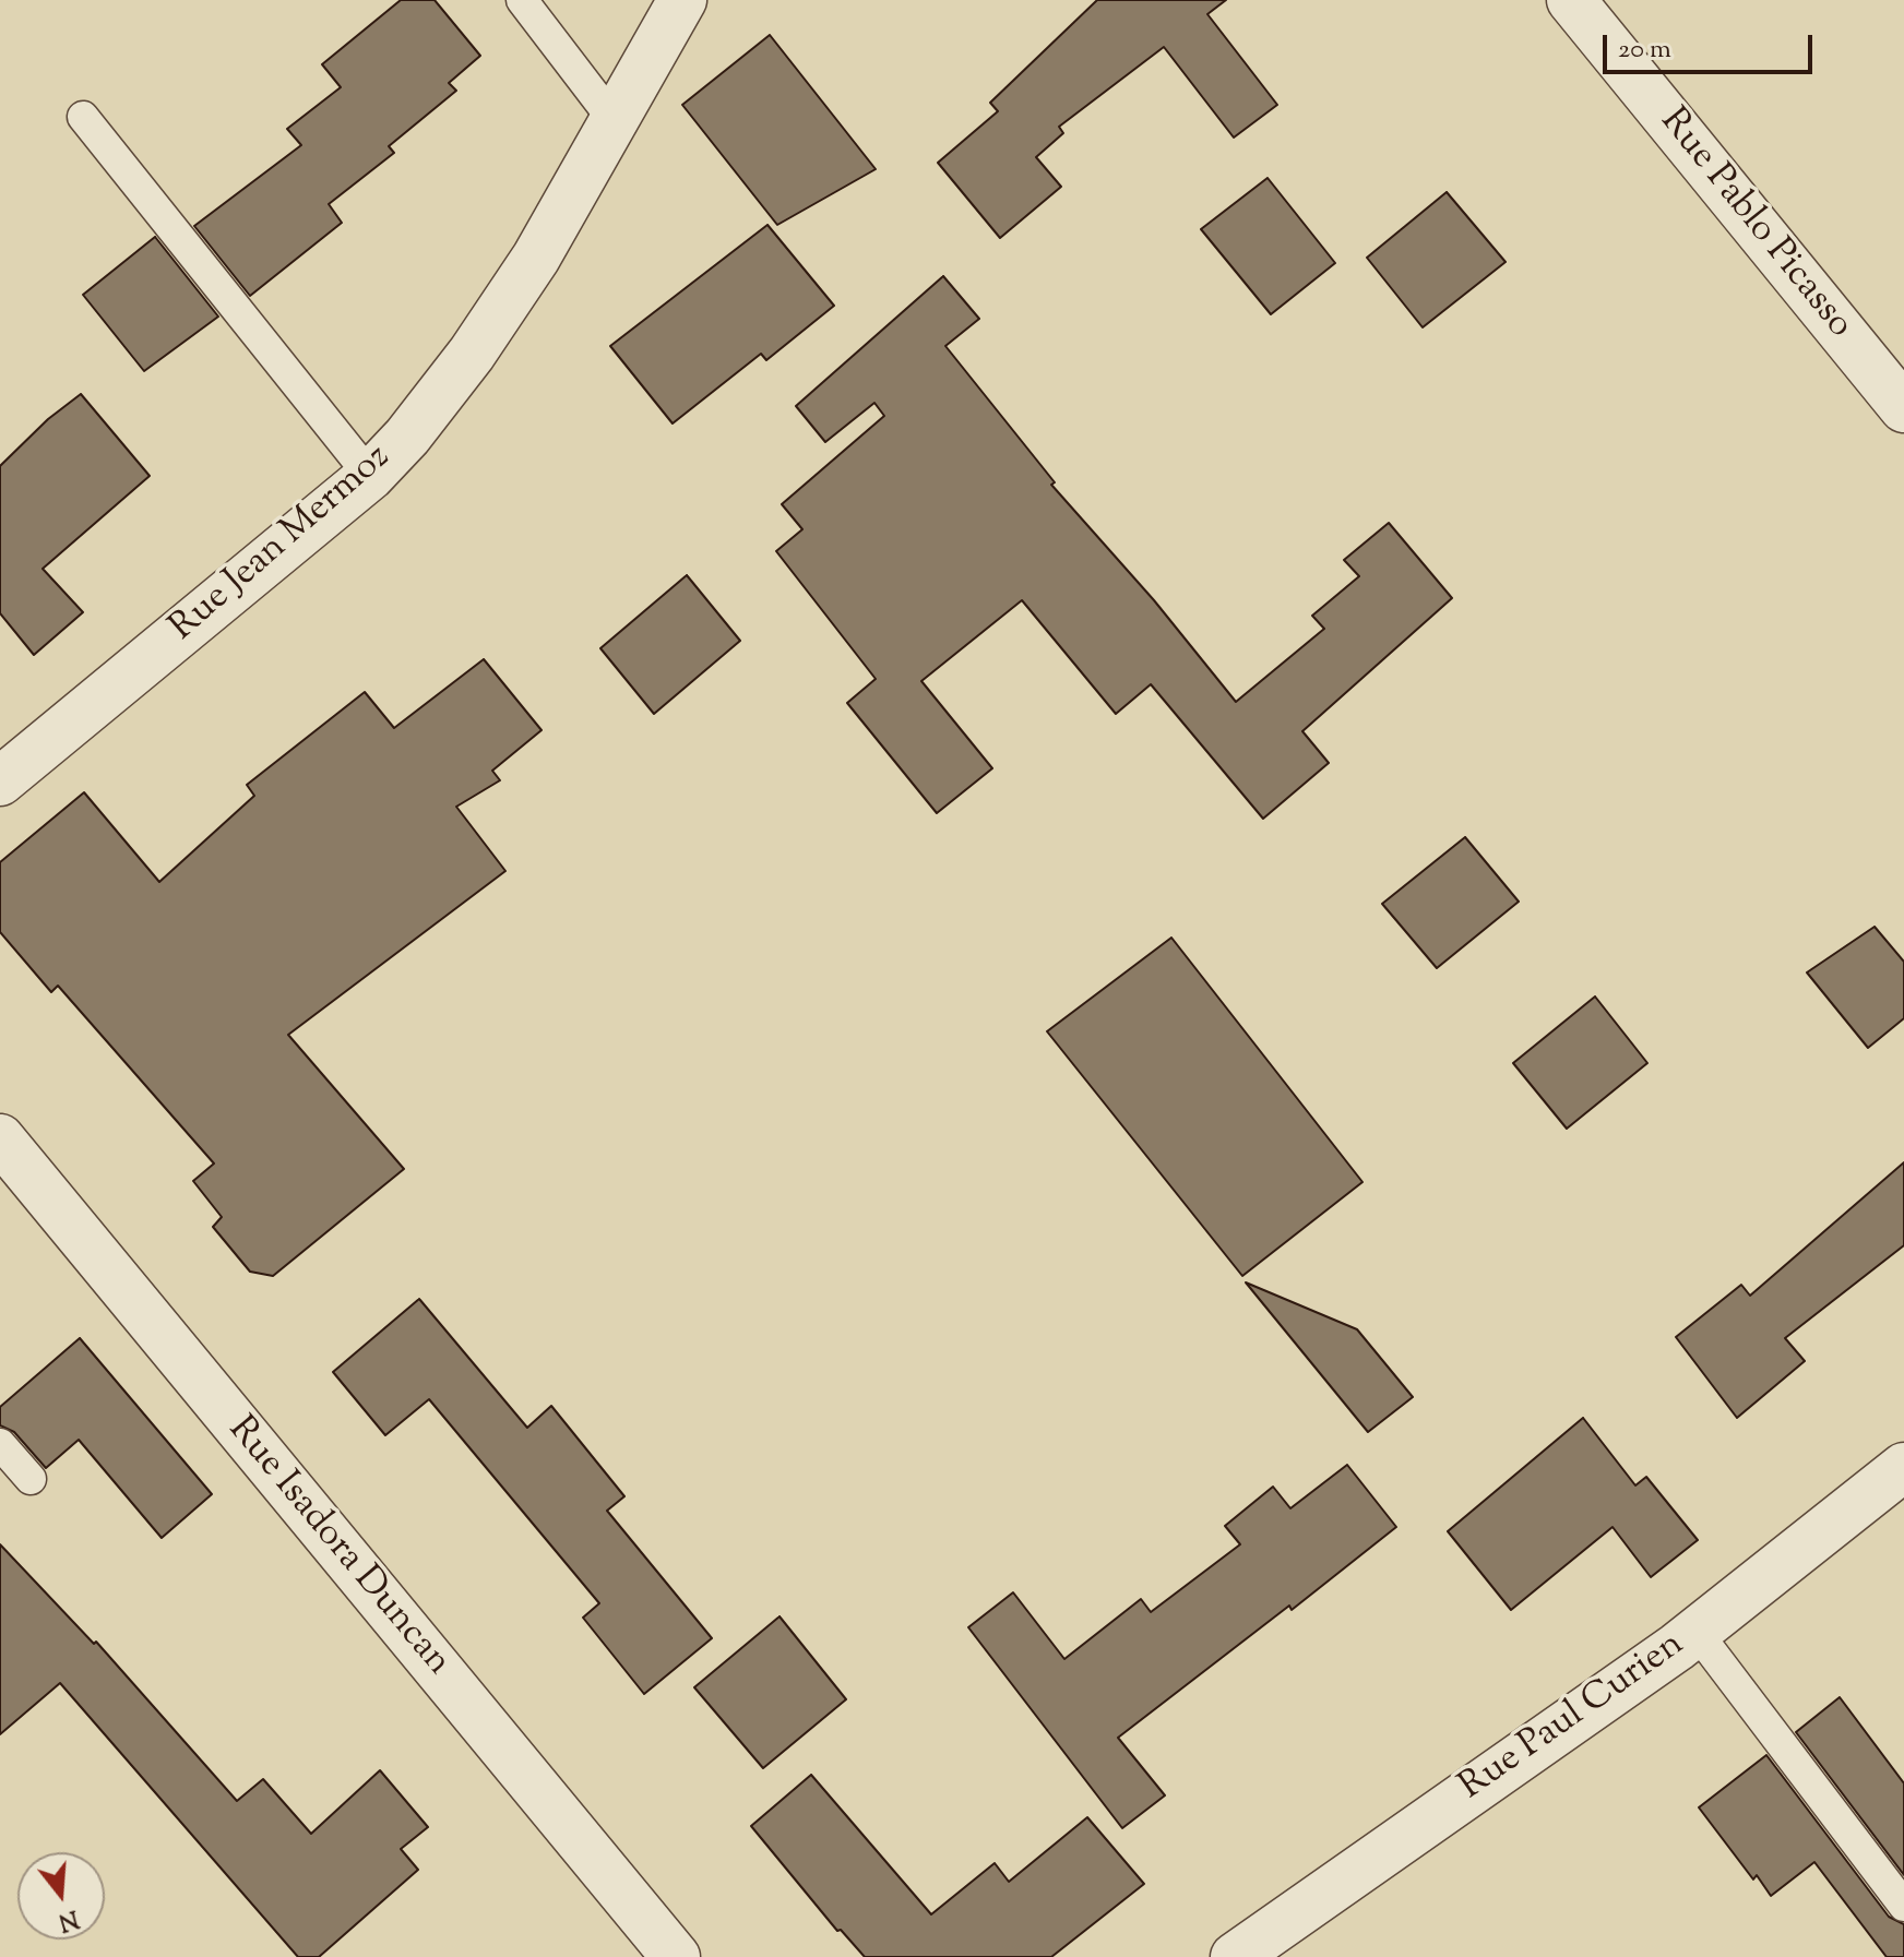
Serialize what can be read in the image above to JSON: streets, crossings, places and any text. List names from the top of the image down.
{
  "streets": {
    "street": [
      "Rue Pablo Picasso",
      "Rue Jean Mermoz",
      "Rue Isadora Duncan",
      "Rue Paul Curien"
    ]
  },
  "scale_bar": "20 m",
  "north": "bottom"
}
